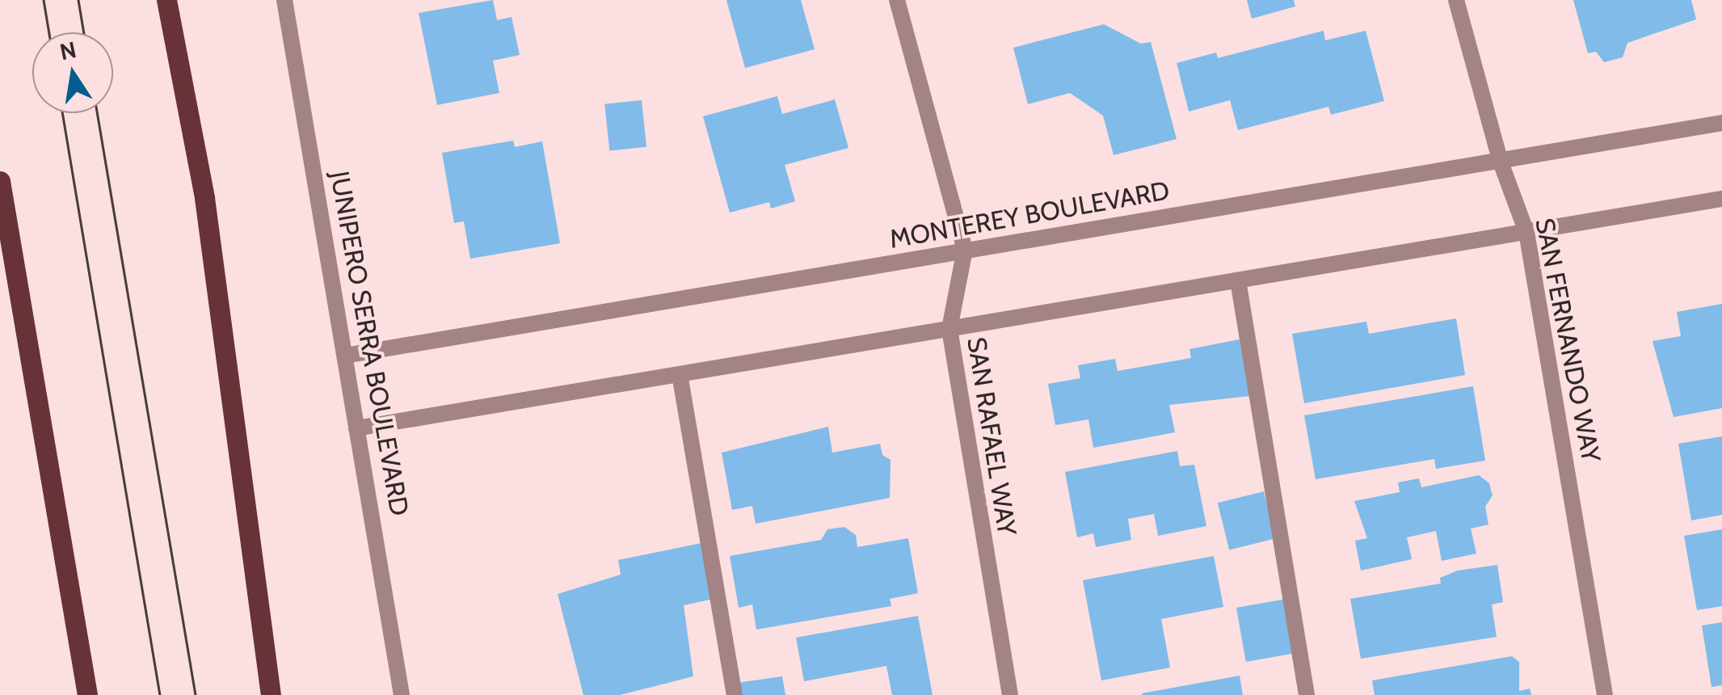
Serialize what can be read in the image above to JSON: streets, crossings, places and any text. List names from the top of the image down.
{
  "streets": {
    "street": [
      "MONTEREY BOULEVARD",
      "SAN FERNANDO WAY",
      "JUNIPERO SERRA BOULEVARD",
      "SAN RAFAEL WAY"
    ]
  },
  "crossings": [
    ["MONTEREY BOULEVARD", "SAN FERNANDO WAY"],
    ["MONTEREY BOULEVARD", "JUNIPERO SERRA BOULEVARD"],
    ["MONTEREY BOULEVARD", "SAN RAFAEL WAY"]
  ],
  "north": "top"
}
